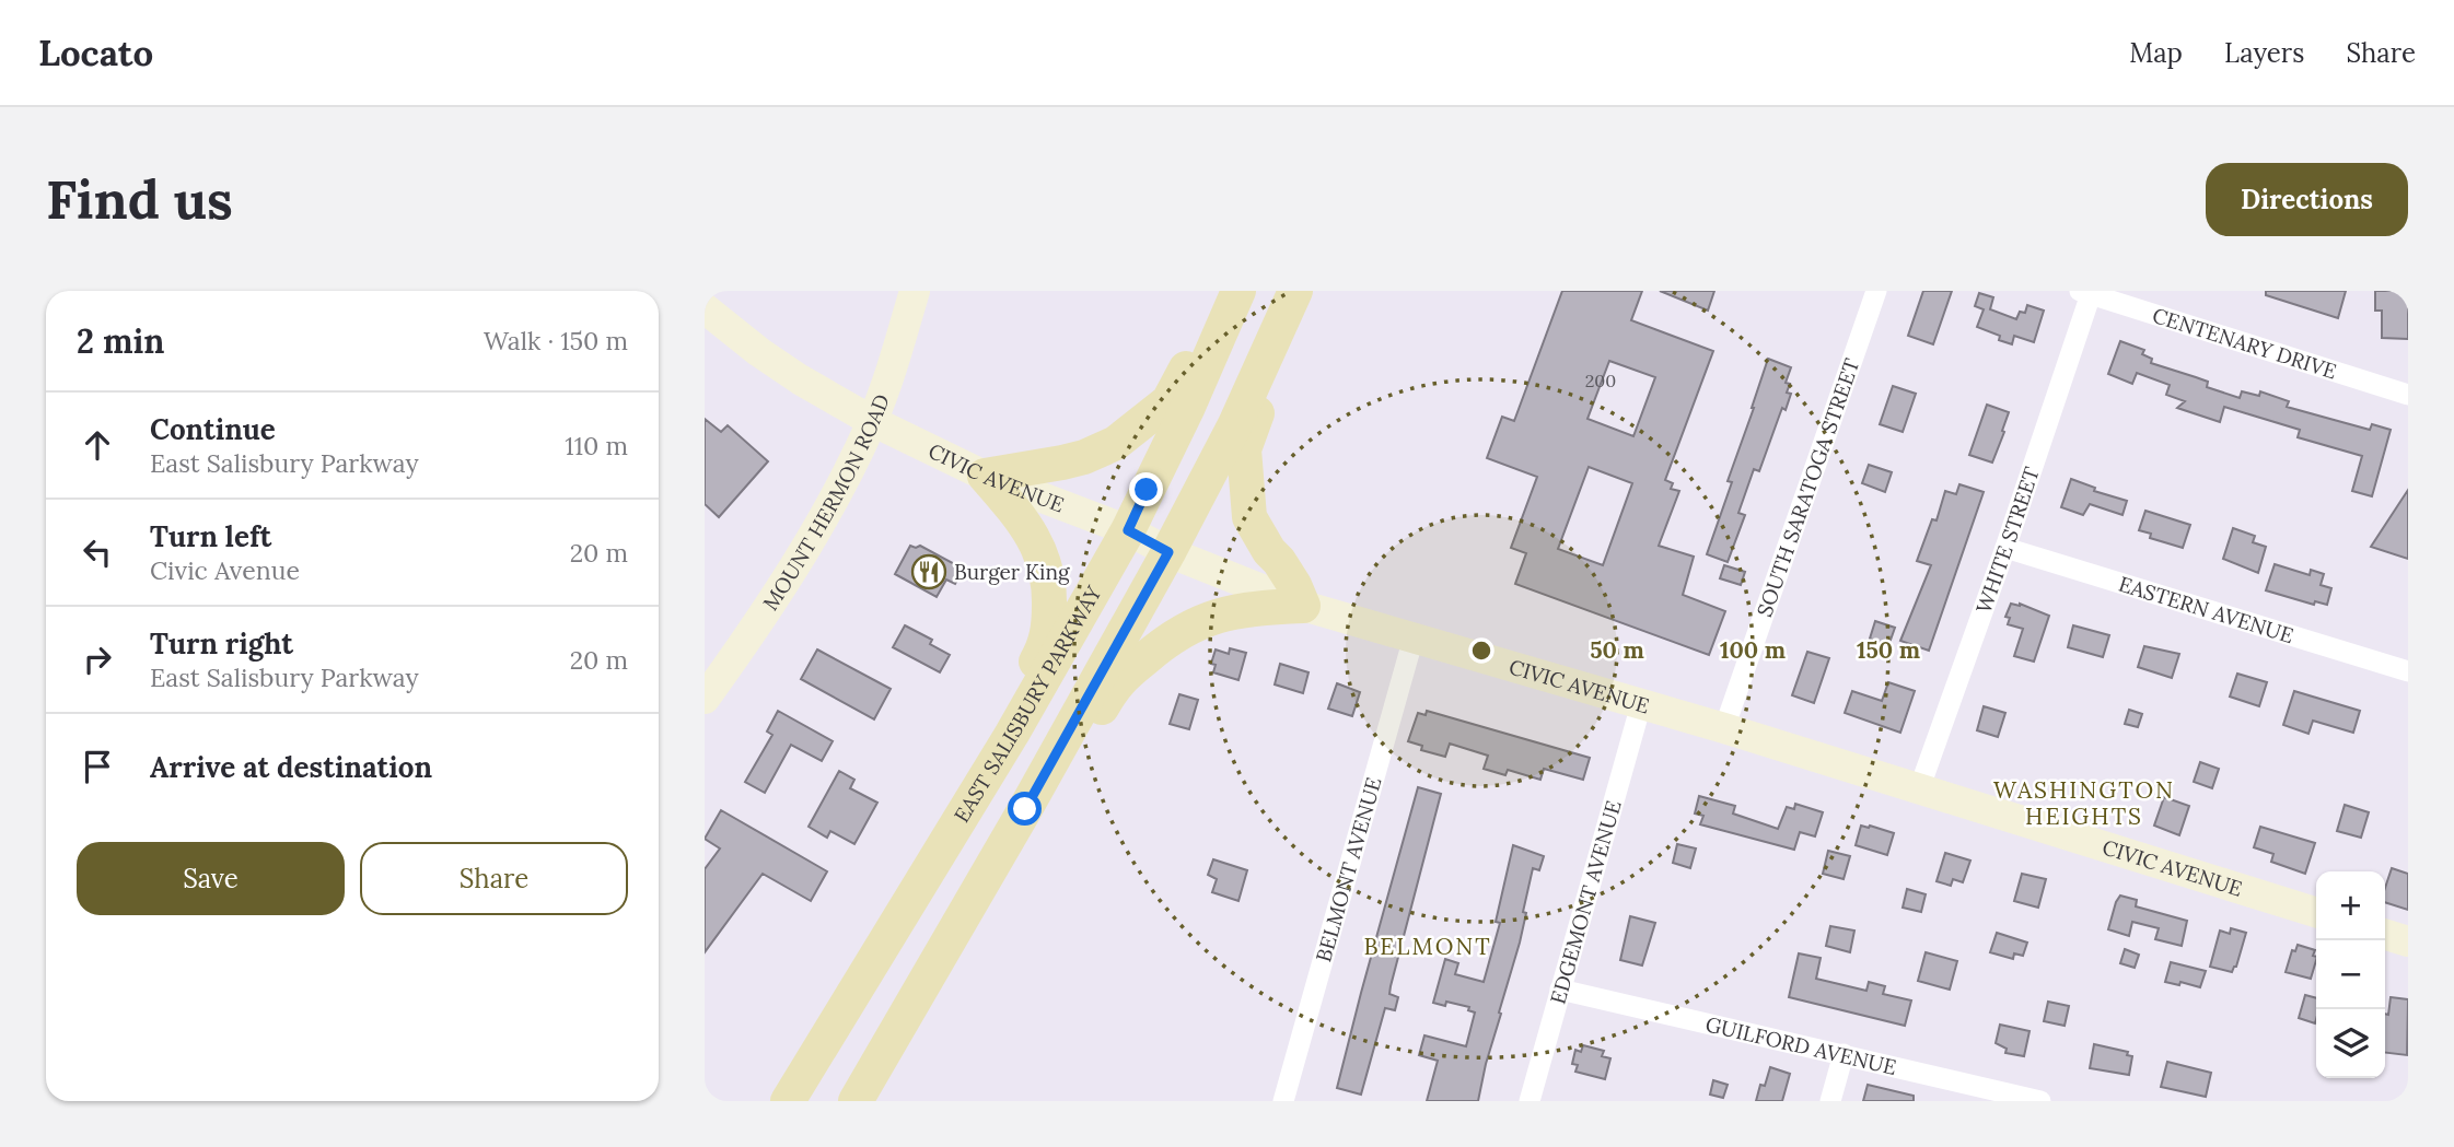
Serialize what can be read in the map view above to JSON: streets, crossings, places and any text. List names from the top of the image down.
{
  "streets": {
    "main road": ["EAST SALISBURY PARKWAY"],
    "street": [
      "CENTENARY DRIVE",
      "CIVIC AVENUE",
      "SOUTH SARATOGA STREET",
      "MOUNT HERMON ROAD",
      "WHITE STREET",
      "EASTERN AVENUE",
      "BELMONT AVENUE",
      "EDGEMONT AVENUE",
      "GUILFORD AVENUE"
    ]
  },
  "crossings": [
    ["CENTENARY DRIVE", "WHITE STREET"],
    ["CIVIC AVENUE", "SOUTH SARATOGA STREET"],
    ["CIVIC AVENUE", "MOUNT HERMON ROAD"],
    ["CIVIC AVENUE", "WHITE STREET"],
    ["CIVIC AVENUE", "EAST SALISBURY PARKWAY"],
    ["CIVIC AVENUE", "BELMONT AVENUE"],
    ["CIVIC AVENUE", "EDGEMONT AVENUE"],
    ["WHITE STREET", "EASTERN AVENUE"],
    ["EDGEMONT AVENUE", "GUILFORD AVENUE"]
  ],
  "districts": ["WASHINGTON HEIGHTS", "BELMONT"],
  "places": {
    "restaurant": ["Burger King"]
  },
  "house_numbers": ["200"],
  "page": {
    "header": "Locato",
    "nav": ["Map", "Layers", "Share"],
    "buttons": [
      "Directions",
      ["Save", "Share"]
    ],
    "title": "Find us",
    "heading": ["2 min", "Walk · 150 m"],
    "list": [
      ["Continue", "East Salisbury Parkway", "110 m"],
      ["Turn left", "Civic Avenue", "20 m"],
      ["Turn right", "East Salisbury Parkway", "20 m"],
      "Arrive at destination"
    ],
    "map_buttons": ["+", "−"]
  },
  "rings": ["50 m", "100 m", "150 m"]
}
